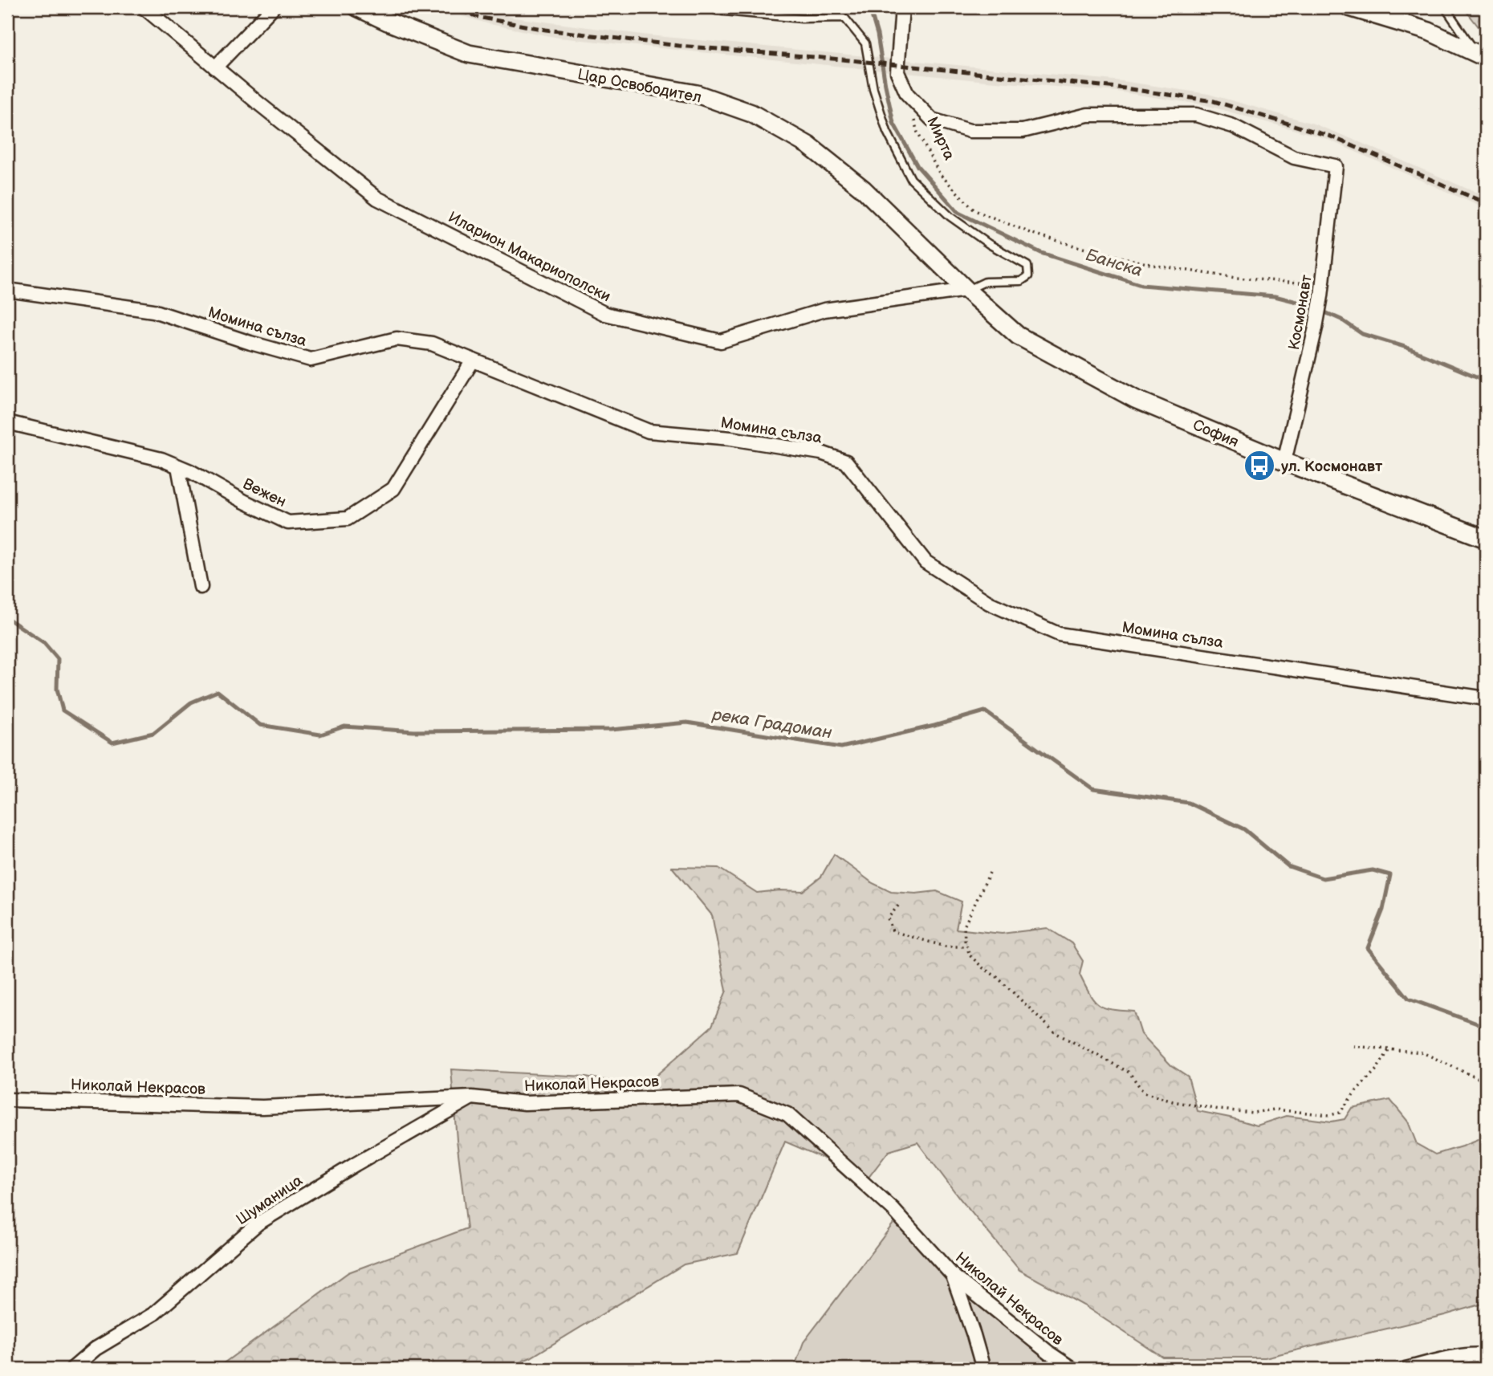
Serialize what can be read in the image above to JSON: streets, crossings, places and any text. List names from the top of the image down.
{
  "streets": {
    "street": [
      "Цар Освободител",
      "Мирта",
      "Иларион Макариополски",
      "Космонавт",
      "Момина сълза",
      "София",
      "Вежен",
      "Николай Некрасов",
      "Шуманица"
    ]
  },
  "crossings": [
    ["Цар Освободител", "Иларион Макариополски"],
    ["Цар Освободител", "София"],
    ["Мирта", "Космонавт"],
    ["Иларион Макариополски", "София"],
    ["Космонавт", "София"],
    ["Момина сълза", "Вежен"],
    ["Николай Некрасов", "Шуманица"]
  ],
  "water": ["Банска", "река Градоман"],
  "places": {
    "bus stop": ["ул. Космонавт"]
  }
}
